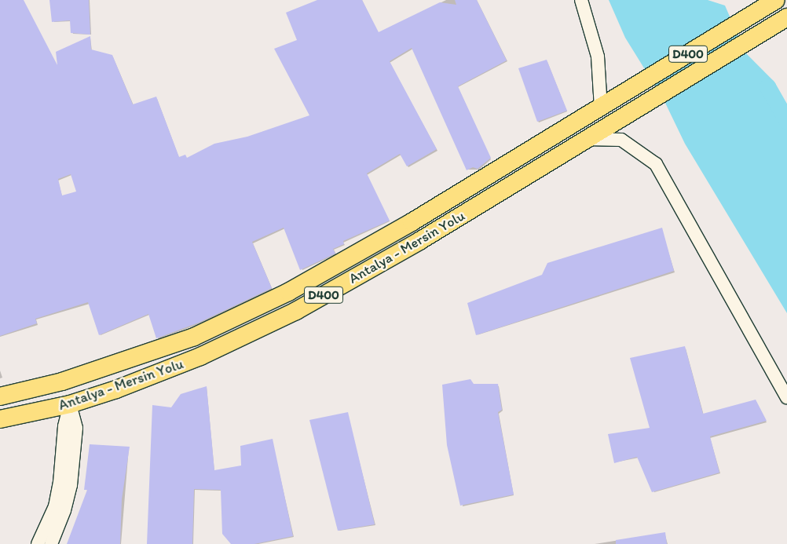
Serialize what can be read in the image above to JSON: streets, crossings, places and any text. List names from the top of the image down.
{
  "streets": {
    "highway": ["D400", "Antalya - Mersin Yolu"]
  }
}
